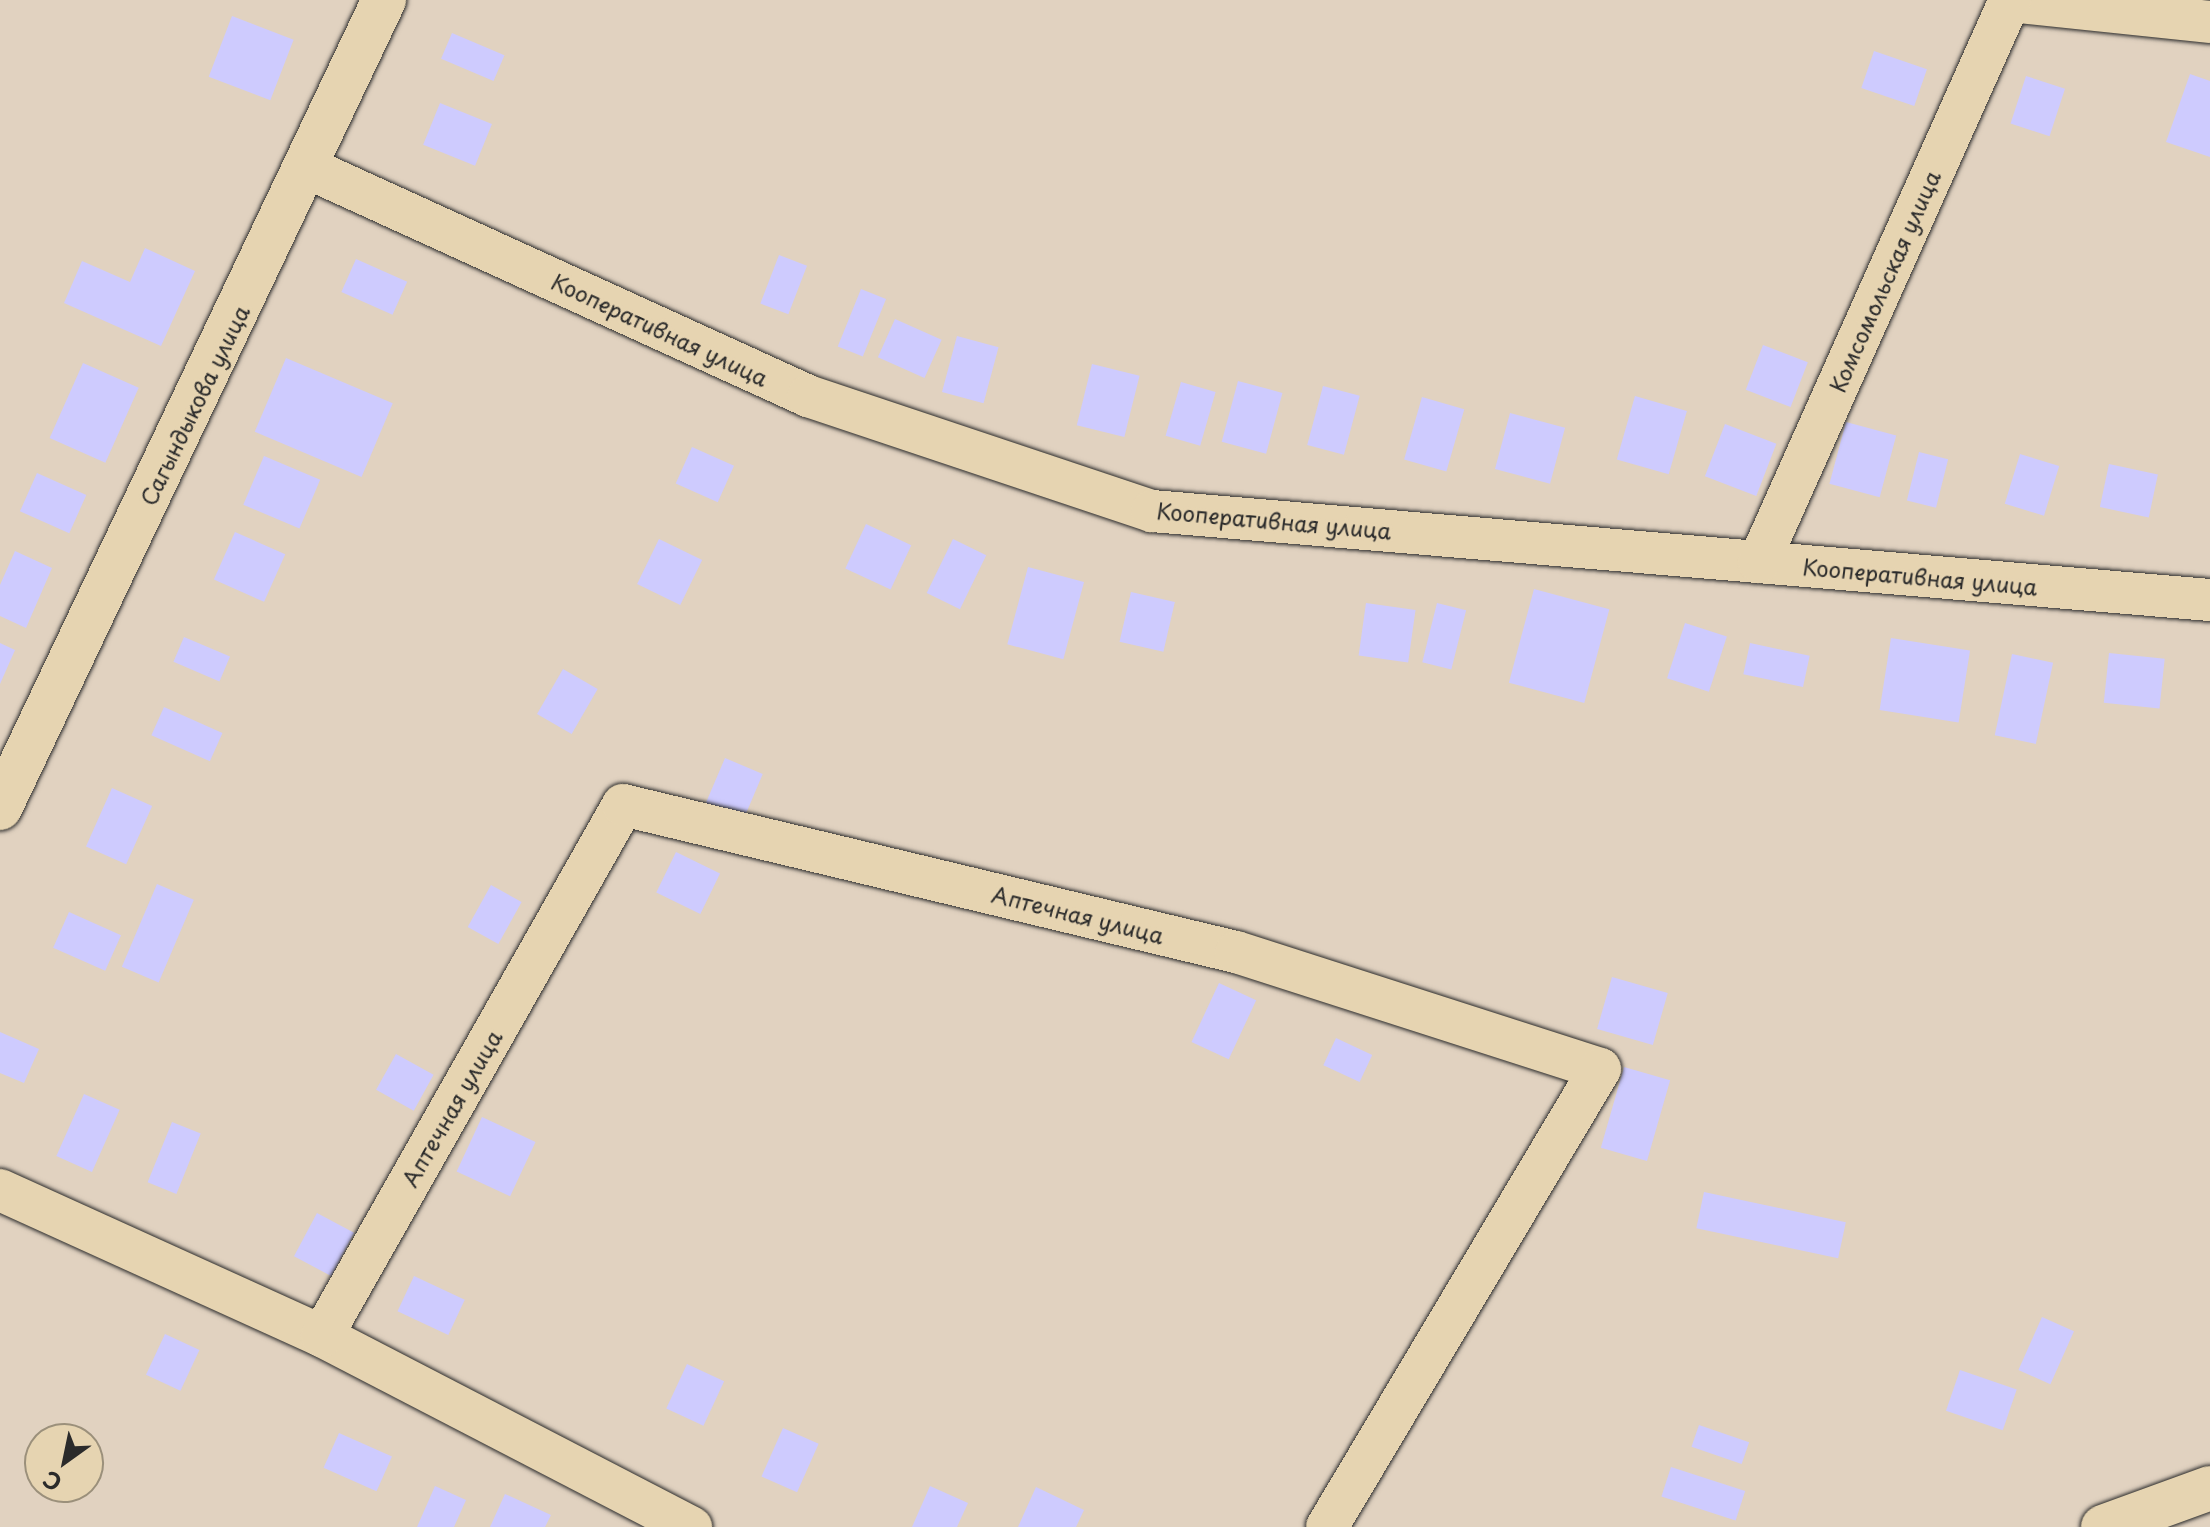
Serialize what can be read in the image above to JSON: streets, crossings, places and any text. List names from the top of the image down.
{
  "streets": {
    "street": [
      "Комсомольская улица",
      "Кооперативная улица",
      "Сагындыкова улица",
      "Аптечная улица"
    ]
  },
  "crossings": [
    ["Комсомольская улица", "Кооперативная улица"],
    ["Кооперативная улица", "Сагындыкова улица"]
  ],
  "north": "bottom left"
}
